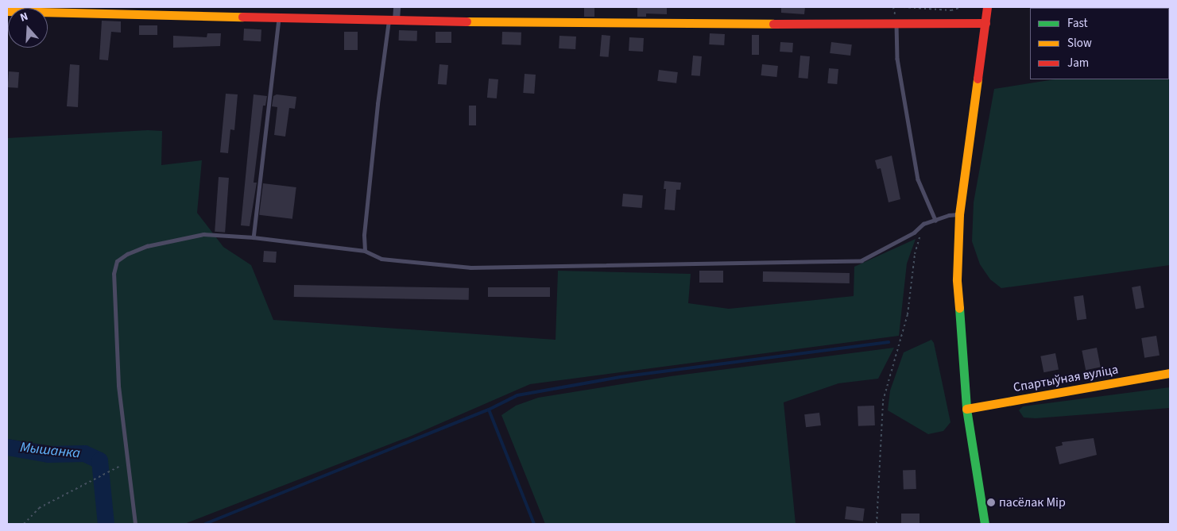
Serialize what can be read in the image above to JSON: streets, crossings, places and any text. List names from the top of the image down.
{
  "streets": {
    "street": ["Спартыўная вуліца"]
  },
  "water": ["Мышанка"],
  "places": ["пасёлак Мір"],
  "legend": ["Fast", "Slow", "Jam"],
  "north": "top"
}
